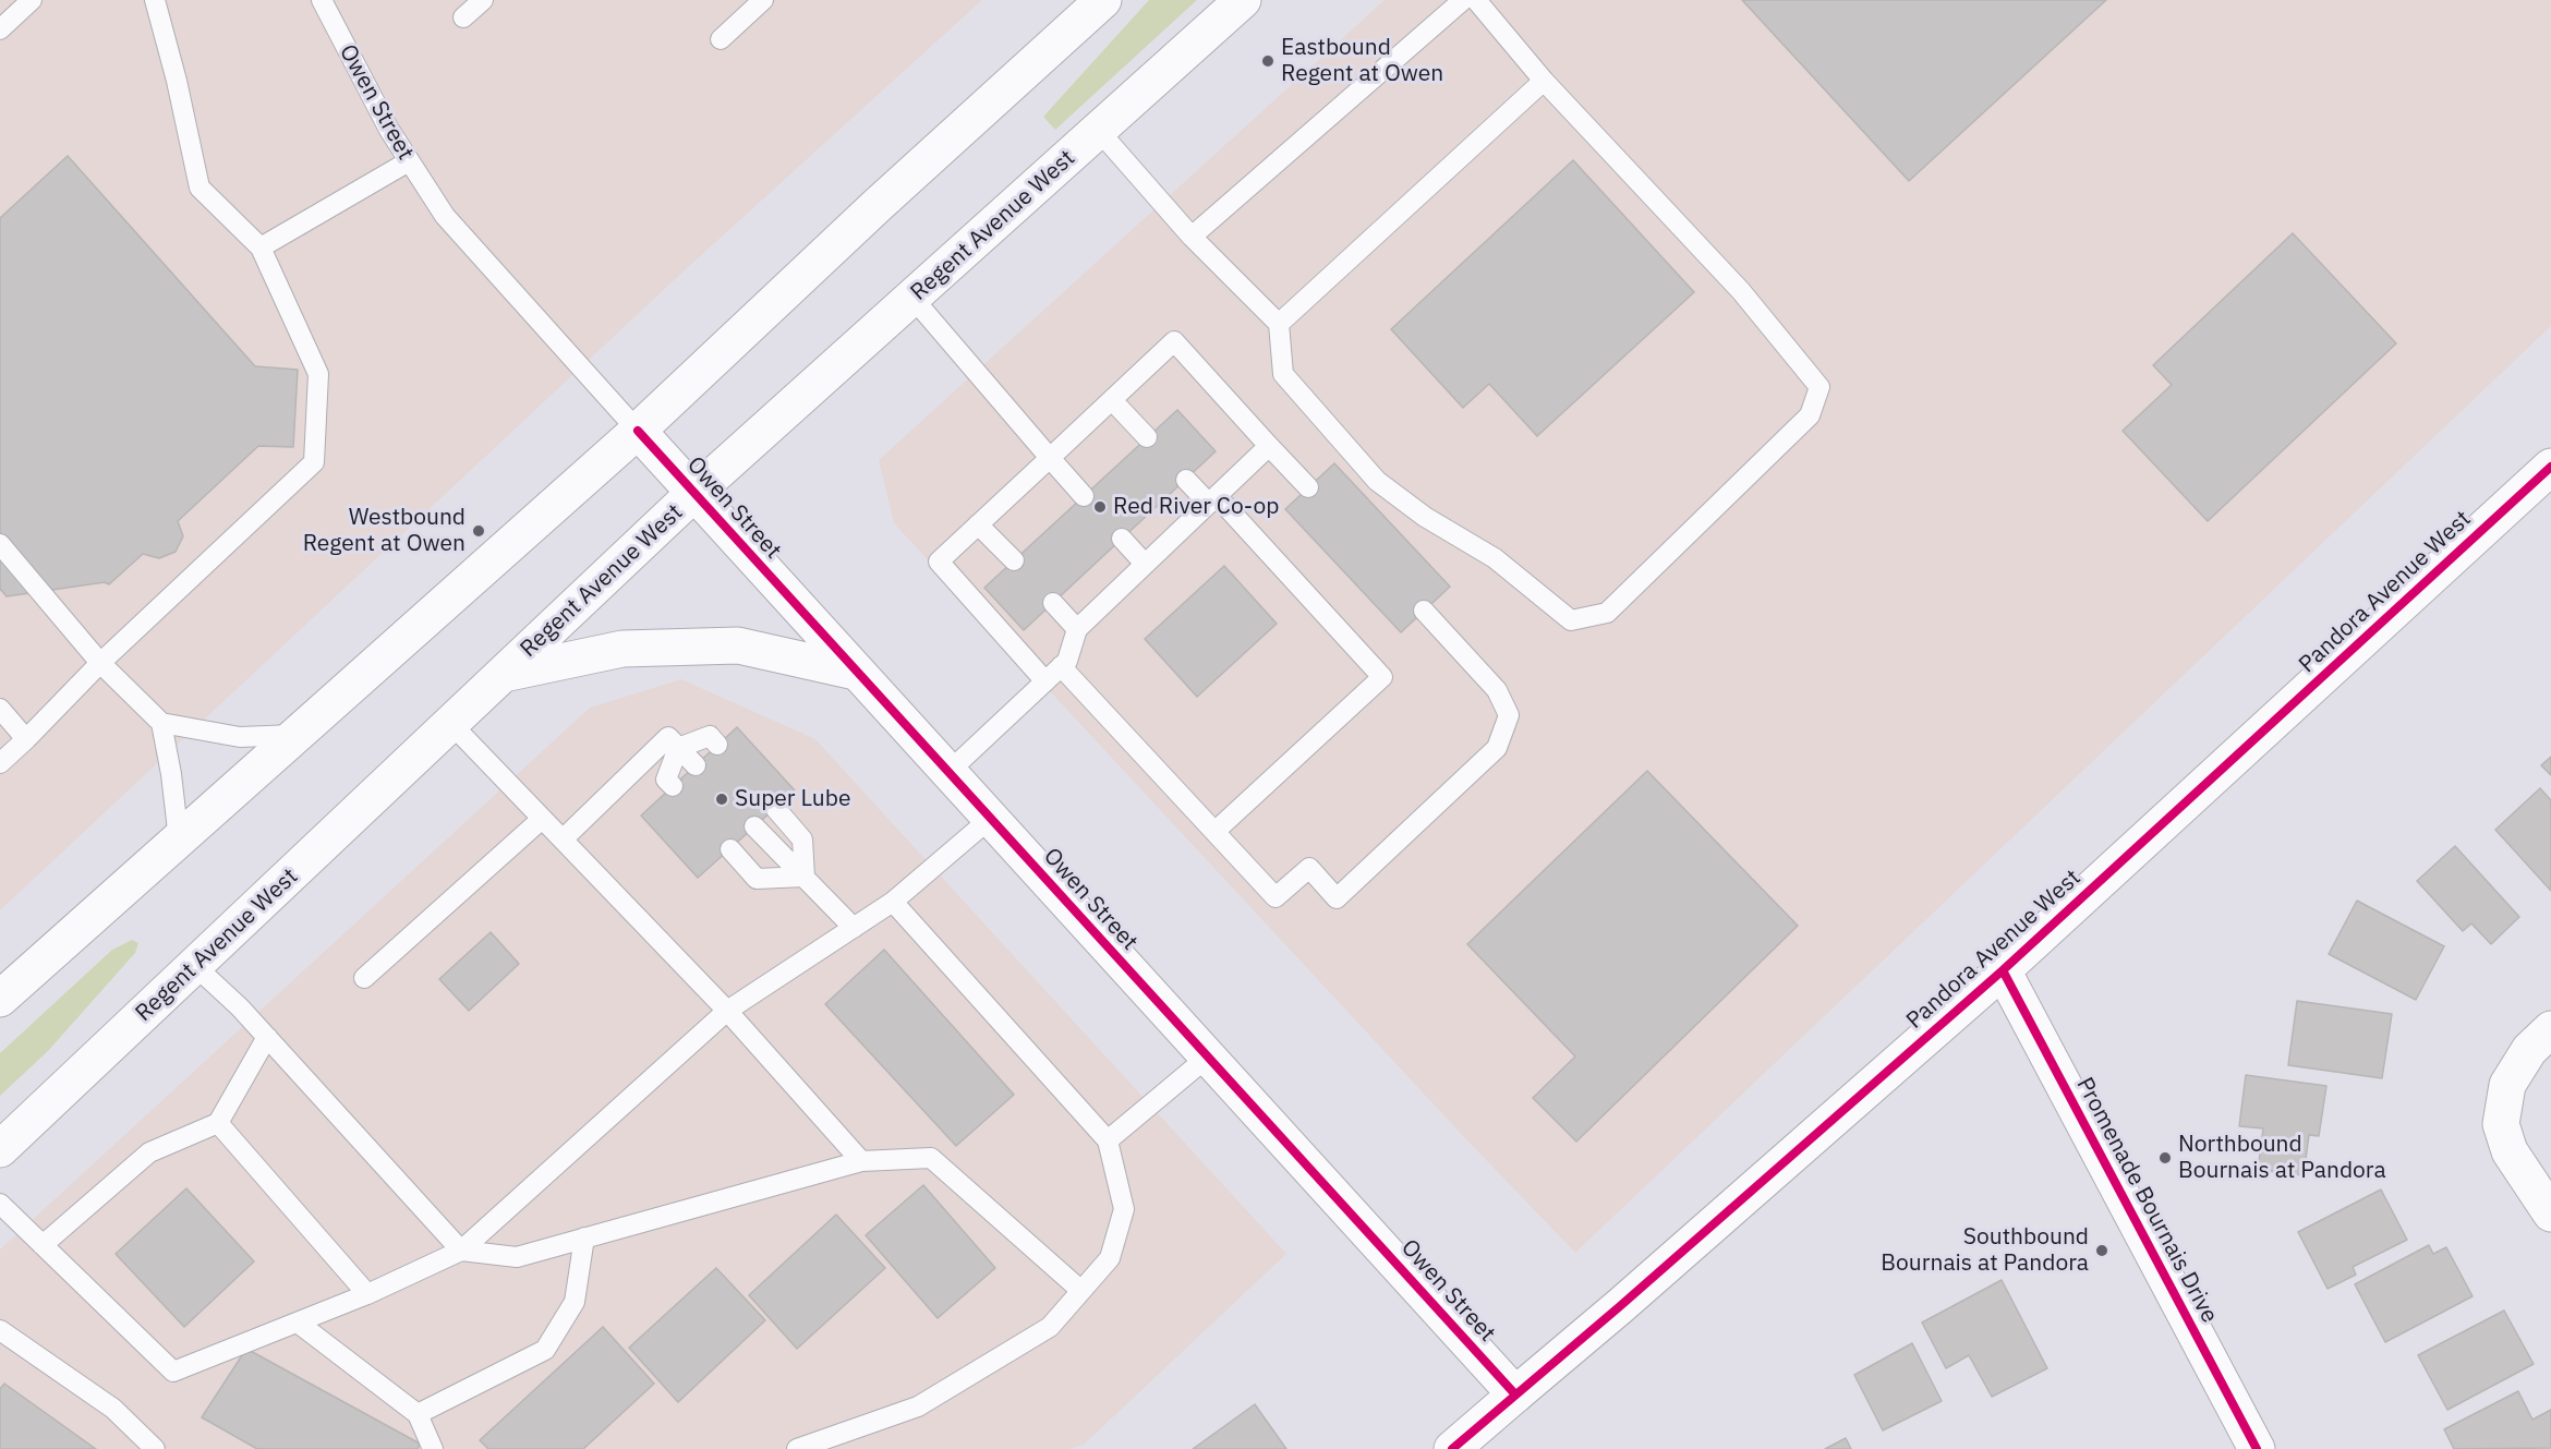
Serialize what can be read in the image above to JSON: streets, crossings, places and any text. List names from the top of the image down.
{
  "streets": {
    "main road": [
      "Owen Street",
      "Regent Avenue West",
      "Pandora Avenue West",
      "Promenade Bournais Drive"
    ]
  },
  "crossings": [
    ["Owen Street", "Regent Avenue West"],
    ["Owen Street", "Pandora Avenue West"],
    ["Pandora Avenue West", "Promenade Bournais Drive"]
  ],
  "places": [
    "Eastbound Regent at Owen",
    "Red River Co-op",
    "Westbound Regent at Owen",
    "Super Lube",
    "Northbound Bournais at Pandora",
    "Southbound Bournais at Pandora"
  ]
}
